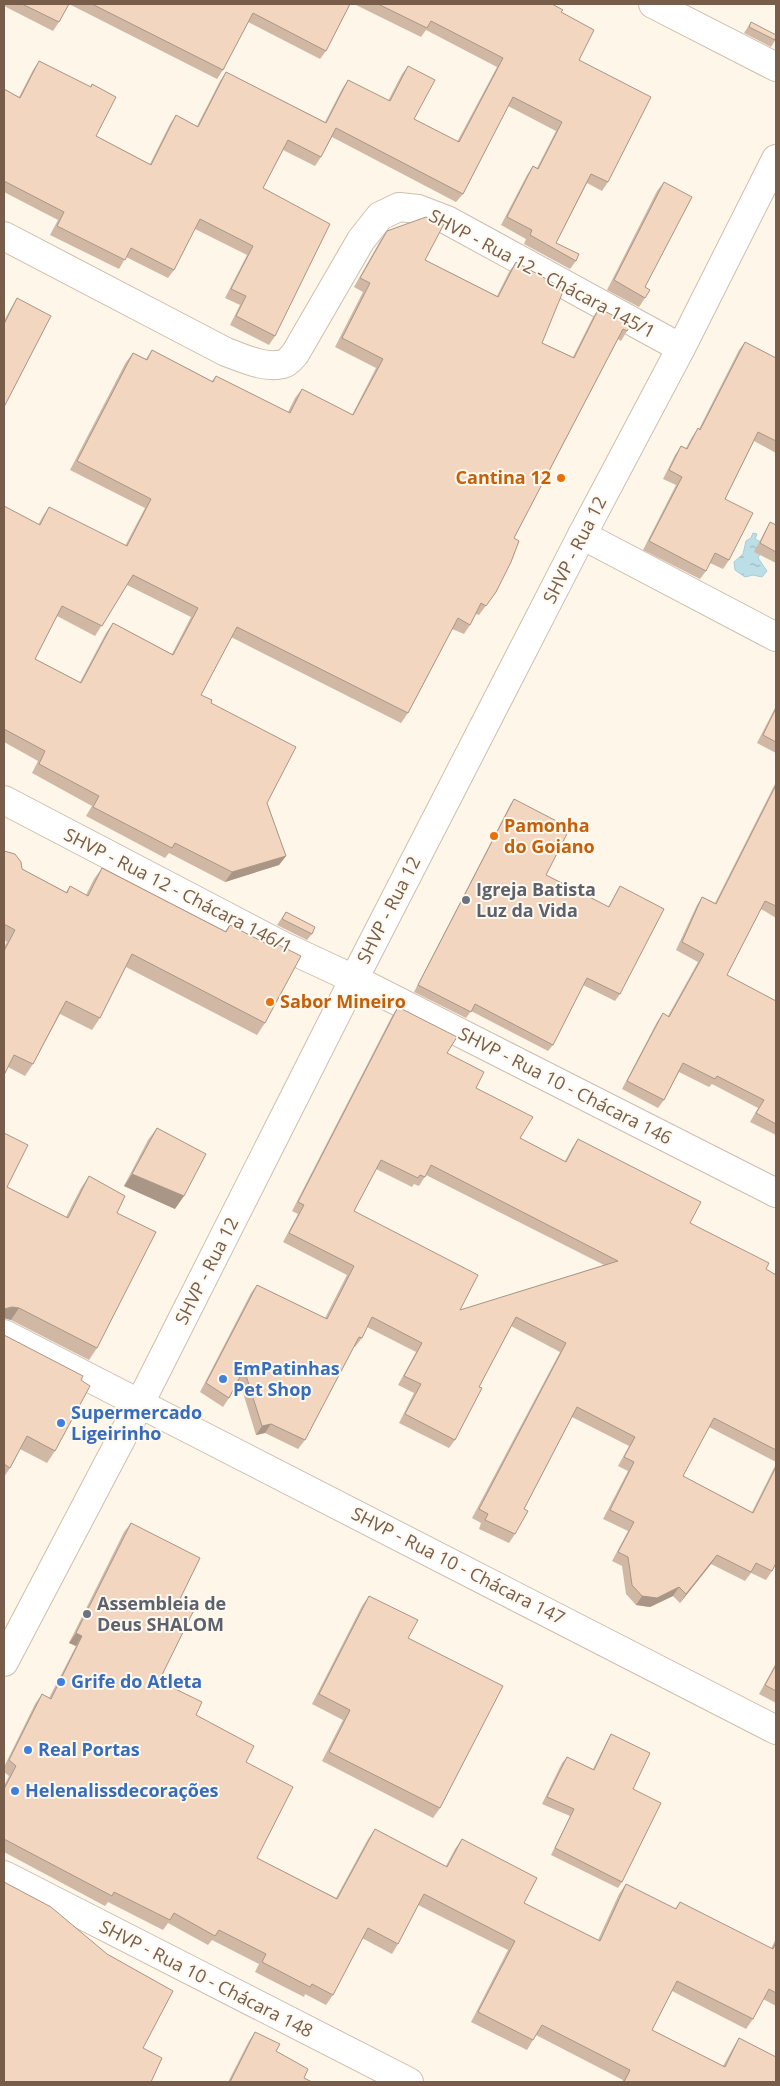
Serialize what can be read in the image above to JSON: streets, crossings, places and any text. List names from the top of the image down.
{
  "streets": {
    "street": [
      "SHVP - Rua 12 - Chácara 145/1",
      "SHVP - Rua 12",
      "SHVP - Rua 12 - Chácara 146/1",
      "SHVP - Rua 10 - Chácara 146",
      "SHVP - Rua 10 - Chácara 147",
      "SHVP - Rua 10 - Chácara 148"
    ]
  },
  "crossings": [
    ["SHVP - Rua 12 - Chácara 145/1", "SHVP - Rua 12"],
    ["SHVP - Rua 12", "SHVP - Rua 12 - Chácara 146/1"],
    ["SHVP - Rua 12", "SHVP - Rua 10 - Chácara 146"],
    ["SHVP - Rua 12", "SHVP - Rua 10 - Chácara 147"],
    ["SHVP - Rua 12 - Chácara 146/1", "SHVP - Rua 10 - Chácara 146"]
  ],
  "places": [
    "Cantina 12",
    "Pamonha do Goiano",
    "Igreja Batista Luz da Vida",
    "Sabor Mineiro",
    "EmPatinhas Pet Shop",
    "Supermercado Ligeirinho",
    "Assembleia de Deus SHALOM",
    "Grife do Atleta",
    "Real Portas",
    "Helenalissdecorações"
  ]
}
